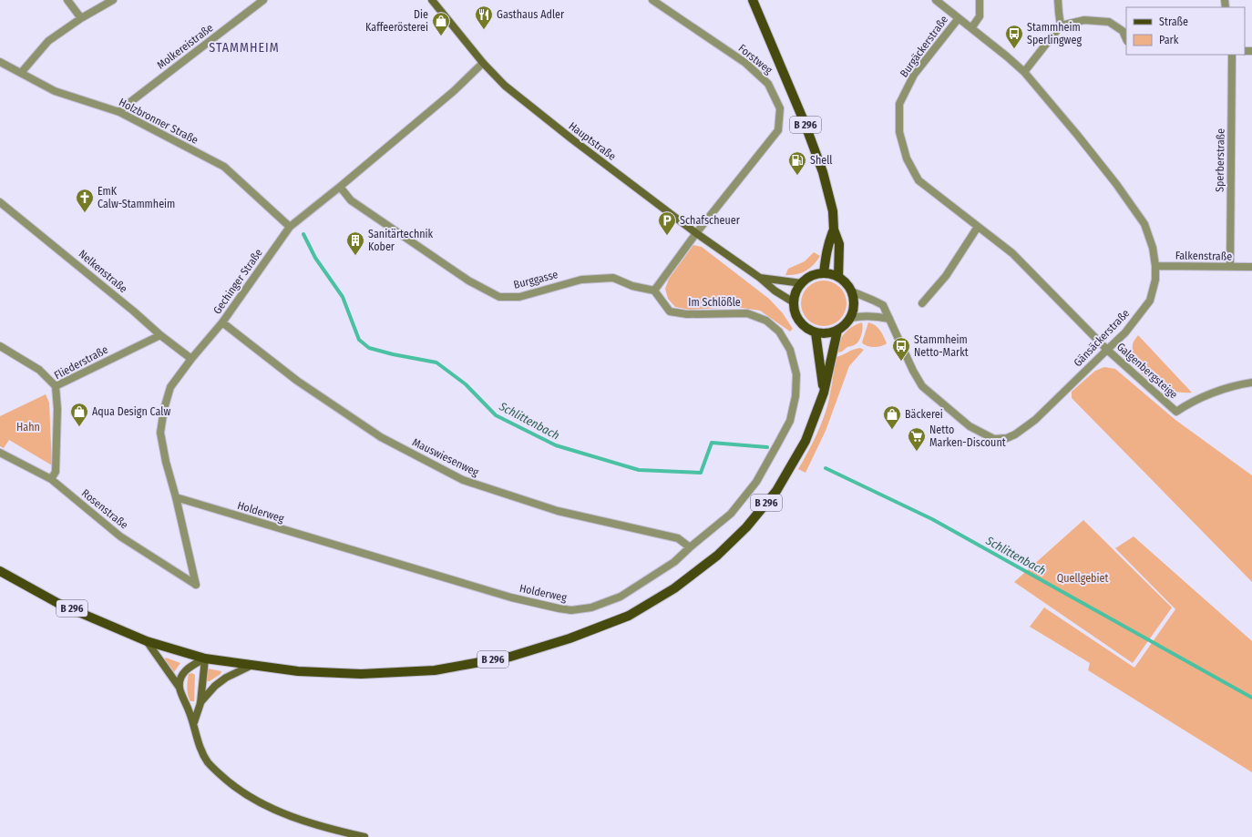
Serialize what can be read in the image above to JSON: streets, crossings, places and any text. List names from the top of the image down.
{
  "streets": {
    "main road": ["B 296"],
    "street": [
      "Molkereistraße",
      "Burgäckerstraße",
      "Forstweg",
      "Holzbronner Straße",
      "Hauptstraße",
      "Sperberstraße",
      "Falkenstraße",
      "Nelkenstraße",
      "Burggasse",
      "Gechinger Straße",
      "Im Schlößle",
      "Gänsäckerstraße",
      "Fliederstraße",
      "Galgenbergsteige",
      "Mauswiesenweg",
      "Rosenstraße",
      "Holderweg"
    ]
  },
  "crossings": [
    ["Molkereistraße", "Holzbronner Straße"],
    ["Burgäckerstraße", "Gänsäckerstraße"],
    ["Burgäckerstraße", "Galgenbergsteige"],
    ["Forstweg", "Hauptstraße"],
    ["Holzbronner Straße", "Gechinger Straße"],
    ["B 296", "Hauptstraße"],
    ["B 296", "Gänsäckerstraße"],
    ["Hauptstraße", "Gechinger Straße"],
    ["Hauptstraße", "Gänsäckerstraße"],
    ["Sperberstraße", "Falkenstraße"],
    ["Falkenstraße", "Gänsäckerstraße"],
    ["Nelkenstraße", "Gechinger Straße"],
    ["Nelkenstraße", "Fliederstraße"],
    ["Burggasse", "Gechinger Straße"],
    ["Burggasse", "Im Schlößle"],
    ["Gechinger Straße", "Mauswiesenweg"],
    ["Gechinger Straße", "Rosenstraße"],
    ["Gechinger Straße", "Holderweg"],
    ["Im Schlößle", "Holderweg"],
    ["Gänsäckerstraße", "Galgenbergsteige"],
    ["Fliederstraße", "Rosenstraße"],
    ["Mauswiesenweg", "Holderweg"]
  ],
  "districts": ["STAMMHEIM"],
  "water": ["Schlittenbach"],
  "parks": ["Hahn", "Quellgebiet"],
  "places": {
    "restaurant": ["Gasthaus Adler"],
    "shop": ["Die Kaffeerösterei", "Aqua Design Calw", "Bäckerei"],
    "bus stop": ["Stammheim Sperlingweg", "Stammheim Netto-Markt"],
    "fuel station": ["Shell"],
    "church": ["EmK Calw-Stammheim"],
    "parking": ["Schafscheuer"],
    "building": ["Sanitärtechnik Kober"],
    "supermarket": ["Netto Marken-Discount"]
  },
  "legend": ["Straße", "Park"]
}
